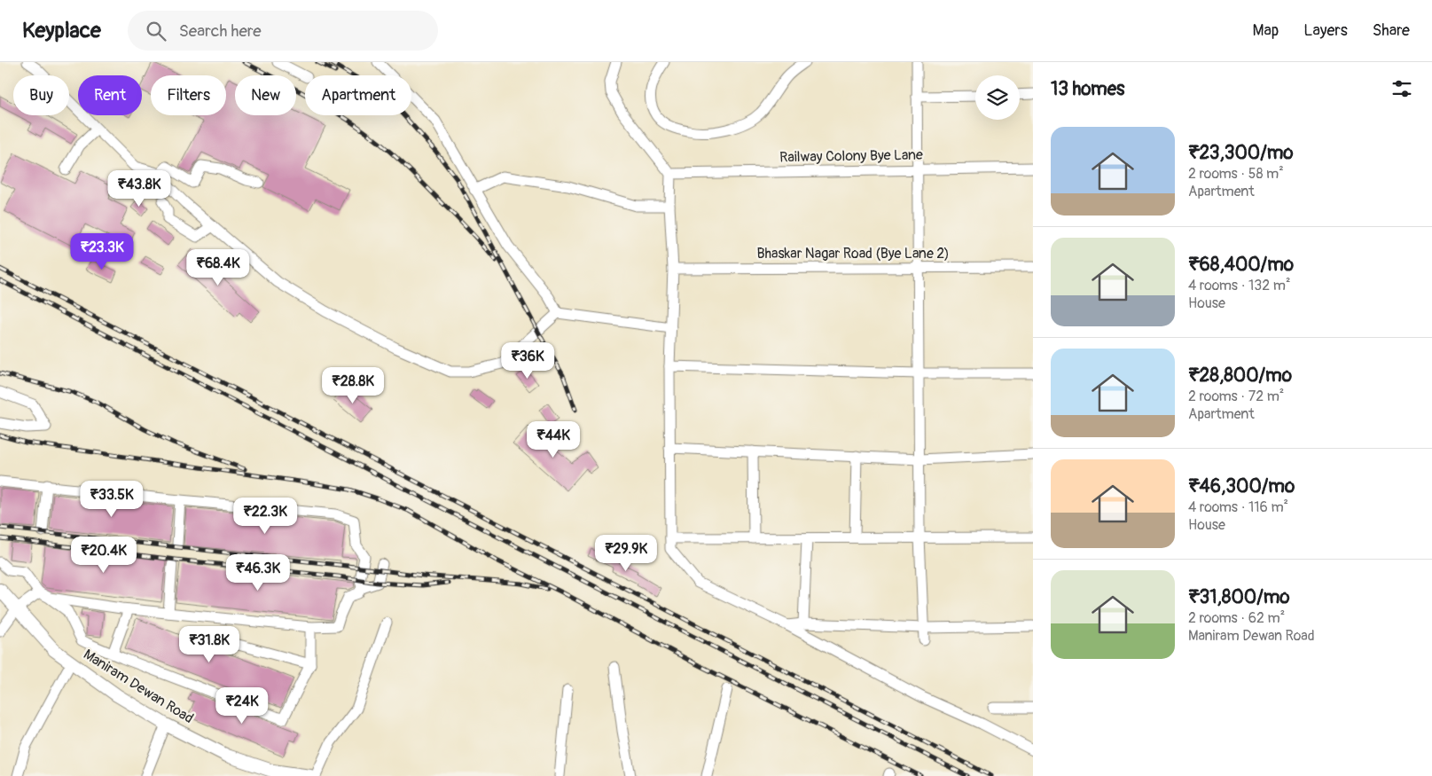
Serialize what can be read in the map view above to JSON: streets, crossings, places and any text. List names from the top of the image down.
{
  "streets": {
    "main road": ["Maniram Dewan Road"],
    "street": ["Railway Colony Bye Lane", "Bhaskar Nagar Road (Bye Lane 2)"]
  },
  "page": {
    "header": "Keyplace",
    "search": "Search here",
    "nav": ["Map", "Layers", "Share"],
    "heading": "13 homes",
    "chip": [
      "Buy",
      "Rent",
      "Filters",
      "New",
      "Apartment"
    ],
    "list": [
      {
        "name": "₹23,300/mo",
        "note": "2 rooms · 58 m² · Apartment"
      },
      {
        "name": "₹68,400/mo",
        "note": "4 rooms · 132 m² · House"
      },
      {
        "name": "₹28,800/mo",
        "note": "2 rooms · 72 m² · Apartment"
      },
      {
        "name": "₹46,300/mo",
        "note": "4 rooms · 116 m² · House"
      },
      {
        "name": "₹31,800/mo",
        "note": "2 rooms · 62 m² · Maniram Dewan Road"
      }
    ],
    "price": [
      "₹43.8K",
      "₹23.3K",
      "₹68.4K",
      "₹36K",
      "₹28.8K",
      "₹44K",
      "₹33.5K",
      "₹22.3K",
      "₹29.9K",
      "₹20.4K",
      "₹46.3K",
      "₹31.8K",
      "₹24K"
    ]
  }
}
